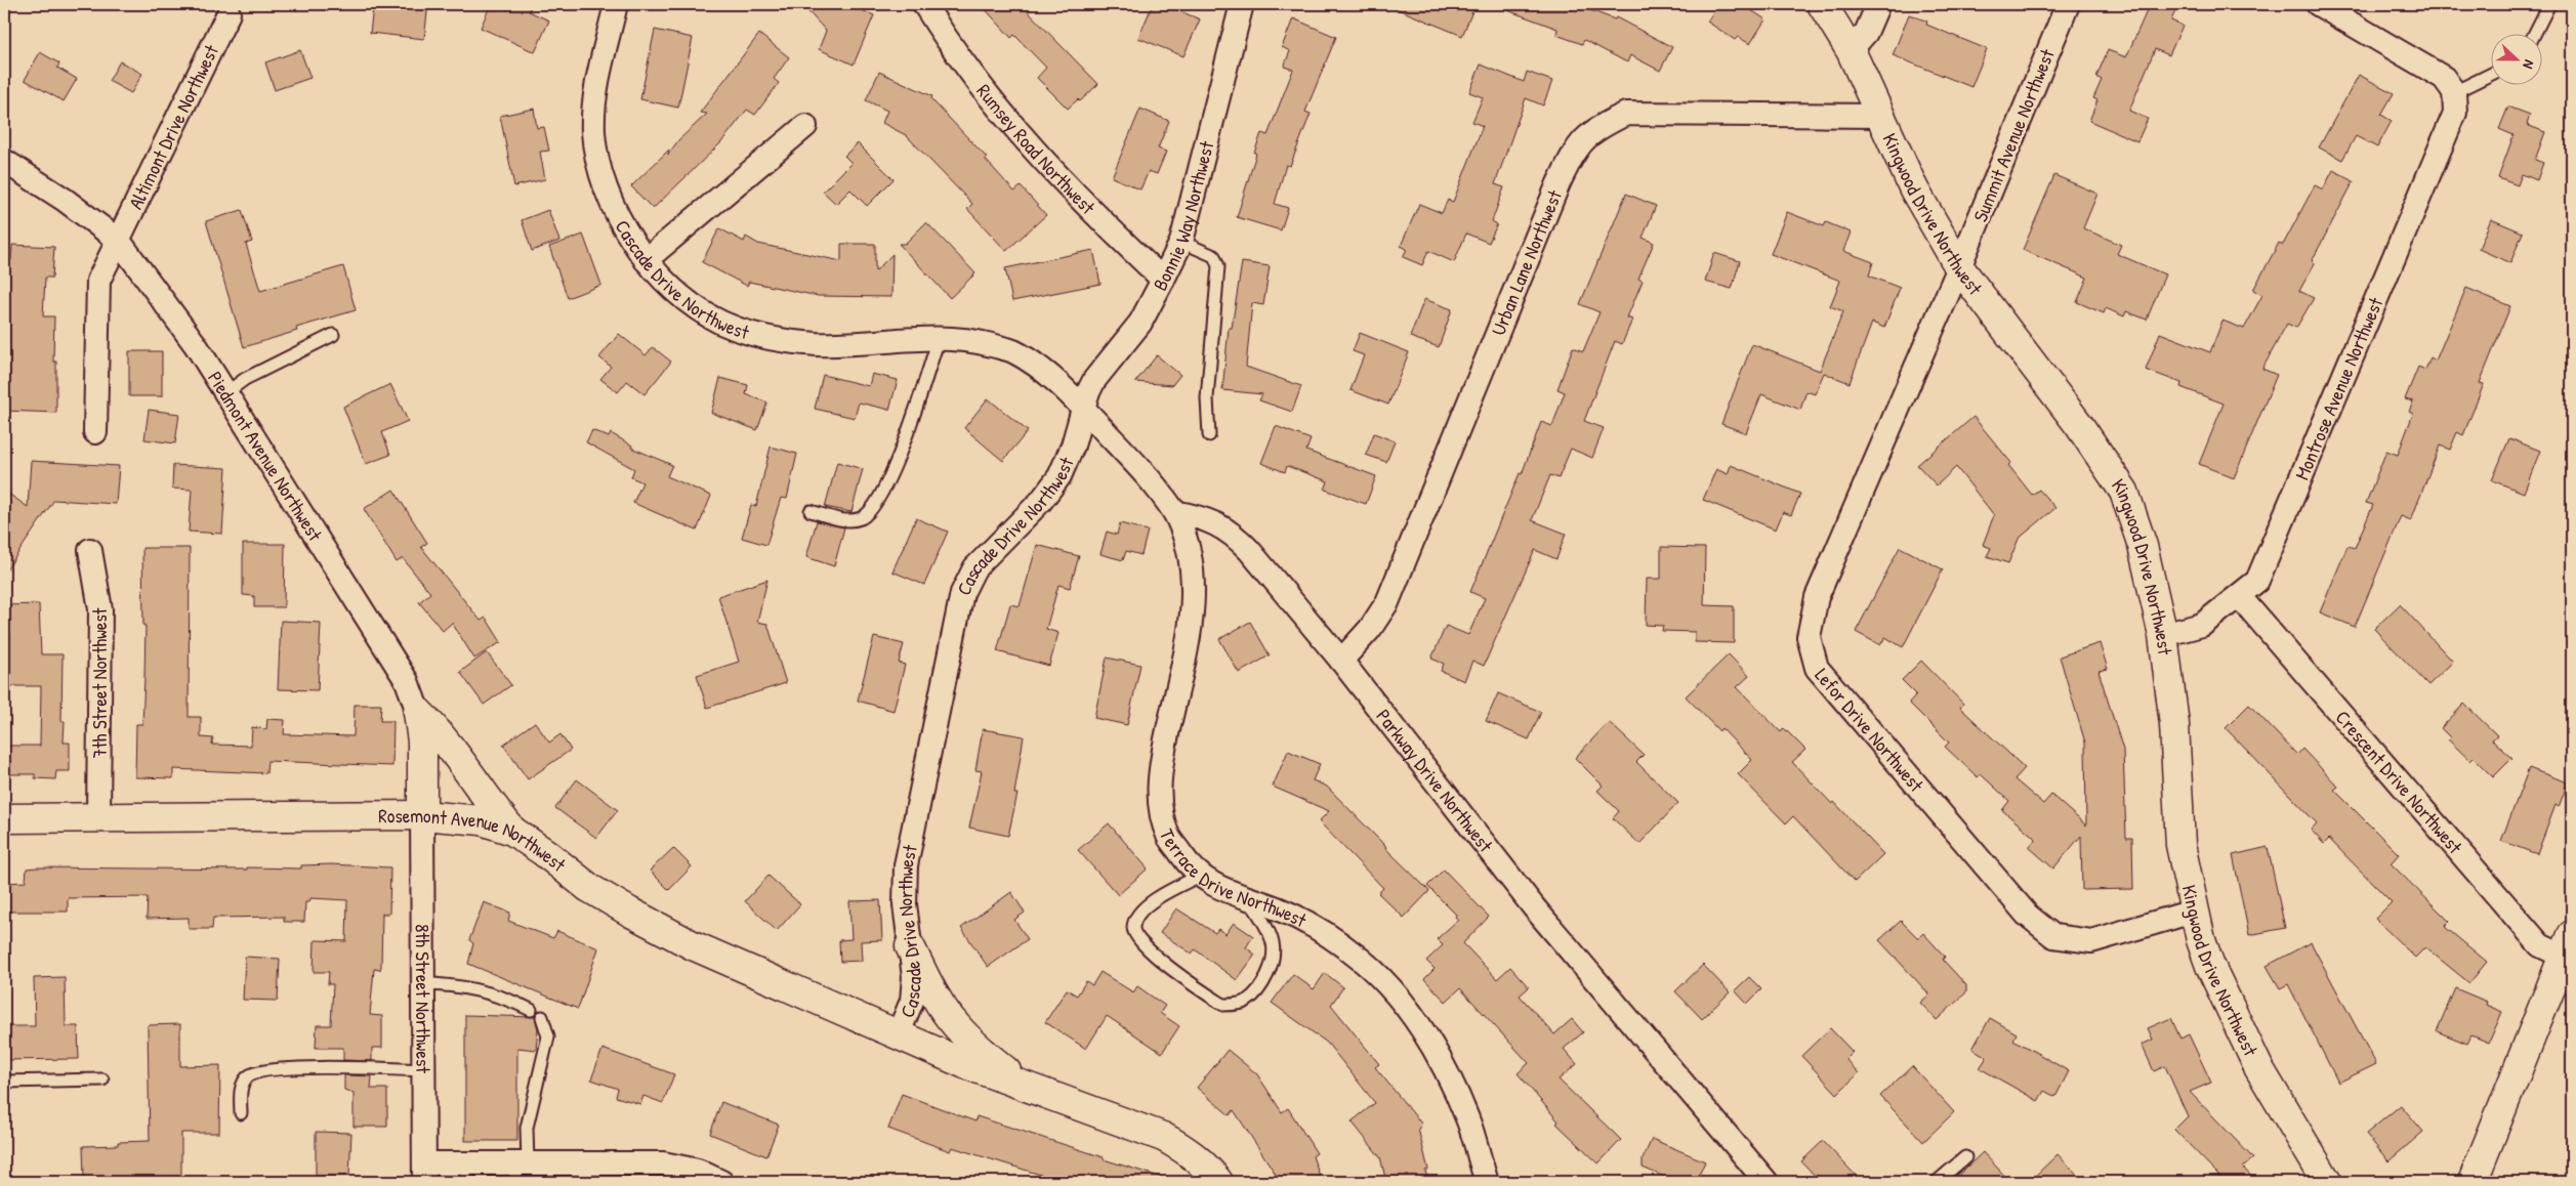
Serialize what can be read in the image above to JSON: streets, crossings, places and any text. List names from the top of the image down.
{
  "streets": {
    "street": [
      "Altimont Drive Northwest",
      "Summit Avenue Northwest",
      "Rumsey Road Northwest",
      "Kingwood Drive Northwest",
      "Bonnie Way Northwest",
      "Urban Lane Northwest",
      "Cascade Drive Northwest",
      "Montrose Avenue Northwest",
      "Piedmont Avenue Northwest",
      "7th Street Northwest",
      "Lefor Drive Northwest",
      "Parkway Drive Northwest",
      "Crescent Drive Northwest",
      "Rosemont Avenue Northwest",
      "Terrace Drive Northwest",
      "8th Street Northwest"
    ]
  },
  "crossings": [
    ["Altimont Drive Northwest", "Piedmont Avenue Northwest"],
    ["Summit Avenue Northwest", "Kingwood Drive Northwest"],
    ["Summit Avenue Northwest", "Lefor Drive Northwest"],
    ["Rumsey Road Northwest", "Bonnie Way Northwest"],
    ["Kingwood Drive Northwest", "Urban Lane Northwest"],
    ["Kingwood Drive Northwest", "Montrose Avenue Northwest"],
    ["Kingwood Drive Northwest", "Lefor Drive Northwest"],
    ["Bonnie Way Northwest", "Cascade Drive Northwest"],
    ["Urban Lane Northwest", "Parkway Drive Northwest"],
    ["Cascade Drive Northwest", "Rosemont Avenue Northwest"],
    ["Montrose Avenue Northwest", "Crescent Drive Northwest"],
    ["Piedmont Avenue Northwest", "Rosemont Avenue Northwest"],
    ["Piedmont Avenue Northwest", "8th Street Northwest"],
    ["7th Street Northwest", "Rosemont Avenue Northwest"],
    ["Parkway Drive Northwest", "Terrace Drive Northwest"],
    ["Rosemont Avenue Northwest", "8th Street Northwest"]
  ],
  "north": "right"
}
